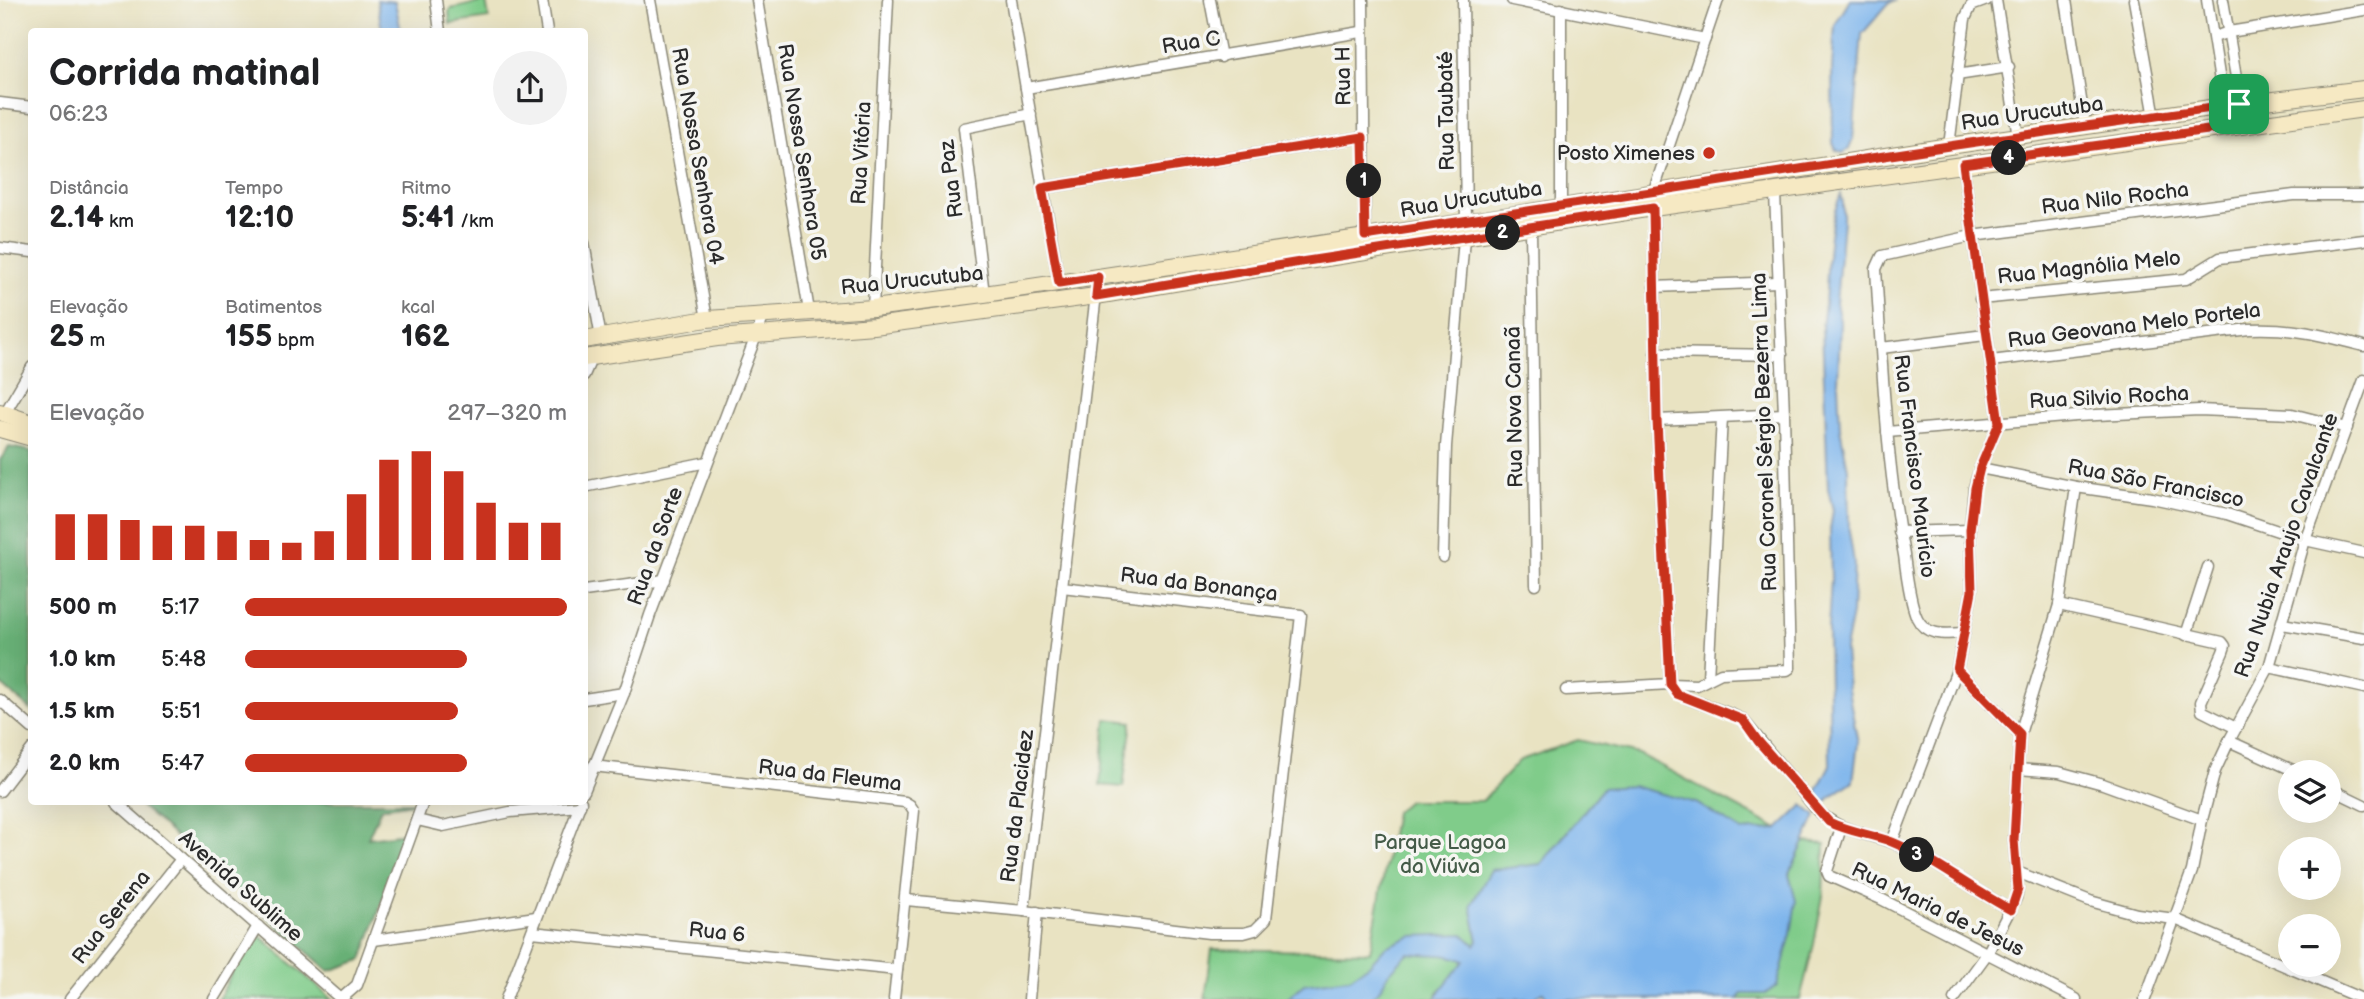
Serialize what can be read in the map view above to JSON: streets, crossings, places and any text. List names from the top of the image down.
{
  "streets": {
    "street": [
      "Rua C",
      "Rua H",
      "Rua Taubaté",
      "Rua Urucutuba",
      "Rua Nossa Senhora 05",
      "Rua Vitória",
      "Rua Nossa Senhora 04",
      "Rua Paz",
      "Rua Nilo Rocha",
      "Rua Magnólia Melo",
      "Rua Geovana Melo Portela",
      "Rua Silvio Rocha",
      "Rua Nova Canaã",
      "Rua Coronel Sérgio Bezerra Lima",
      "Rua Francisco Maurício",
      "Rua São Francisco",
      "Rua Nubia Araujo Cavalcante",
      "Rua da Sorte",
      "Rua da Bonança",
      "Rua da Fleuma",
      "Rua da Placidez",
      "Avenida Sublime",
      "Rua Maria de Jesus",
      "Rua Serena",
      "Rua 6"
    ]
  },
  "crossings": [
    ["Rua C", "Rua H"],
    ["Rua H", "Rua Urucutuba"],
    ["Rua Taubaté", "Rua Urucutuba"],
    ["Rua Urucutuba", "Rua Nossa Senhora 05"],
    ["Rua Urucutuba", "Rua Vitória"],
    ["Rua Urucutuba", "Rua Nossa Senhora 04"],
    ["Rua Urucutuba", "Rua Paz"],
    ["Rua Urucutuba", "Rua Nova Canaã"],
    ["Rua Urucutuba", "Rua Coronel Sérgio Bezerra Lima"],
    ["Rua Urucutuba", "Rua da Sorte"],
    ["Rua Nilo Rocha", "Rua Francisco Maurício"],
    ["Rua Geovana Melo Portela", "Rua Francisco Maurício"],
    ["Rua Silvio Rocha", "Rua Francisco Maurício"],
    ["Rua Silvio Rocha", "Rua Nubia Araujo Cavalcante"],
    ["Rua São Francisco", "Rua Nubia Araujo Cavalcante"],
    ["Rua da Sorte", "Rua da Fleuma"],
    ["Rua da Bonança", "Rua da Placidez"],
    ["Rua da Fleuma", "Rua da Placidez"],
    ["Rua da Fleuma", "Rua 6"],
    ["Avenida Sublime", "Rua Serena"]
  ],
  "parks": ["Parque Lagoa da Viúva"],
  "places": ["Posto Ximenes"],
  "page": {
    "heading": ["Corrida matinal", "06:23"],
    "pins": [
      "4",
      "1",
      "2",
      "3"
    ],
    "stats": [
      ["Distância", "2.14 km"],
      ["Tempo", "12:10"],
      ["Ritmo", "5:41 /km"],
      ["Elevação", "25 m"],
      ["Batimentos", "155 bpm"],
      ["kcal", "162"]
    ],
    "chart": ["Elevação", "297–320 m"],
    "list": [
      {
        "name": "500 m",
        "note": "5:17"
      },
      {
        "name": "1.0 km",
        "note": "5:48"
      },
      {
        "name": "1.5 km",
        "note": "5:51"
      },
      {
        "name": "2.0 km",
        "note": "5:47"
      }
    ],
    "map_buttons": ["+", "−"]
  }
}
